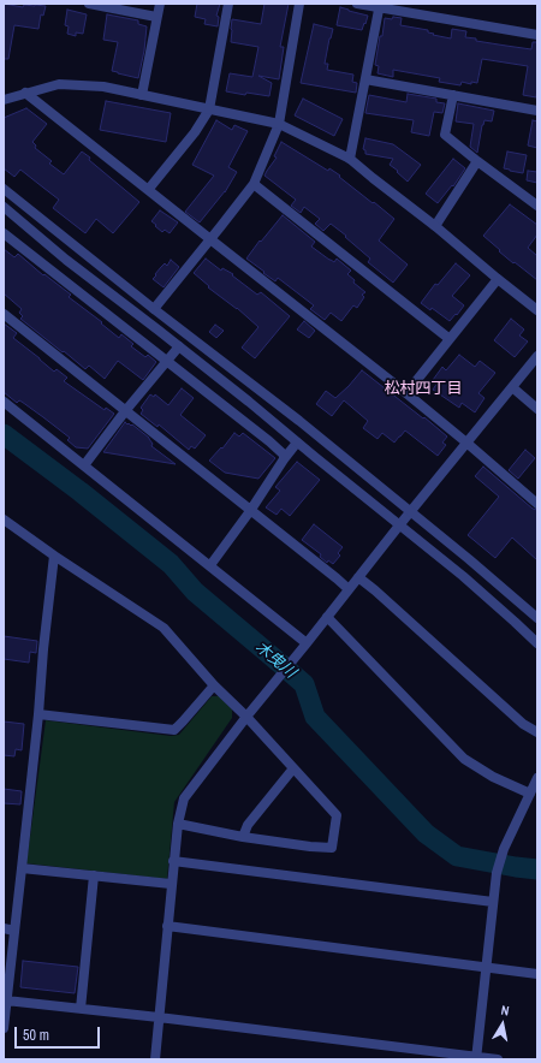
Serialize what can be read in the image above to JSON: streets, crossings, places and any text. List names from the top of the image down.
{
  "districts": ["松村四丁目"],
  "water": ["木曳川"],
  "scale_bar": "50 m",
  "north": "top"
}
